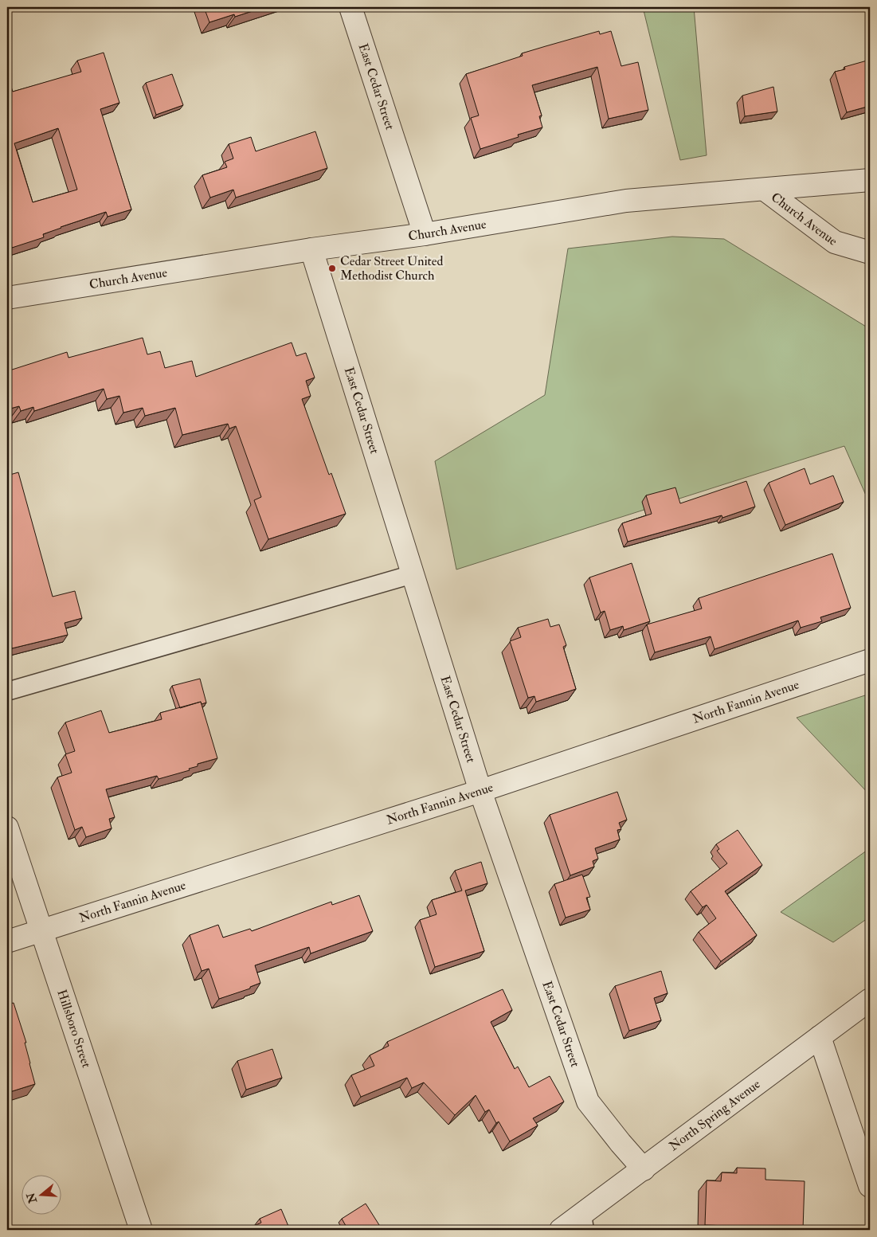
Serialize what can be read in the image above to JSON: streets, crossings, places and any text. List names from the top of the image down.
{
  "streets": {
    "street": [
      "East Cedar Street",
      "Church Avenue",
      "North Fannin Avenue",
      "Hillsboro Street",
      "North Spring Avenue"
    ]
  },
  "crossings": [
    ["East Cedar Street", "Church Avenue"],
    ["East Cedar Street", "North Fannin Avenue"],
    ["East Cedar Street", "North Spring Avenue"],
    ["North Fannin Avenue", "Hillsboro Street"]
  ],
  "places": ["Cedar Street United Methodist Church"],
  "north": "left"
}
